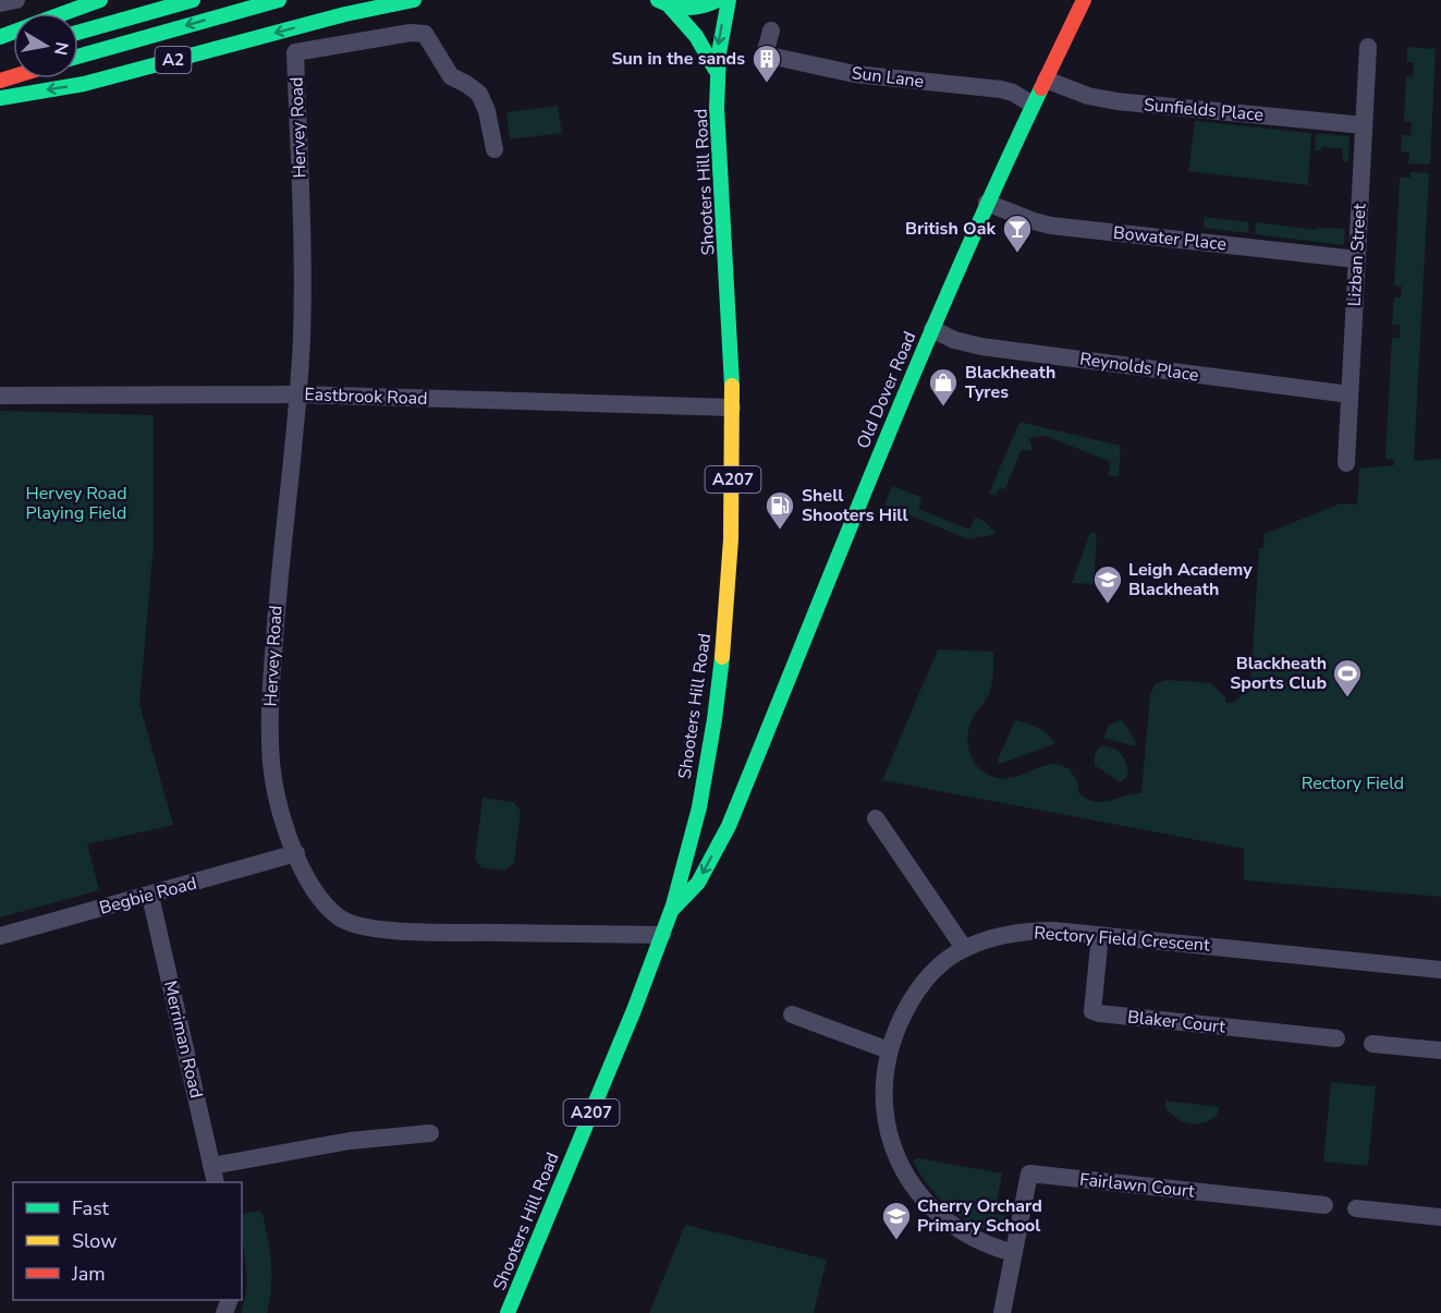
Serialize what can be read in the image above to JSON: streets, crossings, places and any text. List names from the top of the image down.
{
  "streets": {
    "main road": [
      "A2",
      "Shooters Hill Road",
      "Old Dover Road",
      "A207"
    ],
    "street": [
      "Sun Lane",
      "Sunfields Place",
      "Hervey Road",
      "Bowater Place",
      "Lizban Street",
      "Reynolds Place",
      "Eastbrook Road",
      "Begbie Road",
      "Rectory Field Crescent",
      "Blaker Court",
      "Merriman Road",
      "Fairlawn Court"
    ]
  },
  "crossings": [
    ["Sun Lane", "Old Dover Road"],
    ["Sunfields Place", "Lizban Street"],
    ["Sunfields Place", "Old Dover Road"],
    ["Hervey Road", "Shooters Hill Road"],
    ["Hervey Road", "Eastbrook Road"],
    ["Hervey Road", "Begbie Road"],
    ["Shooters Hill Road", "Old Dover Road"],
    ["Shooters Hill Road", "Eastbrook Road"],
    ["Bowater Place", "Lizban Street"],
    ["Bowater Place", "Old Dover Road"],
    ["Lizban Street", "Reynolds Place"],
    ["Reynolds Place", "Old Dover Road"],
    ["Begbie Road", "Merriman Road"],
    ["Rectory Field Crescent", "Blaker Court"],
    ["Rectory Field Crescent", "Fairlawn Court"]
  ],
  "parks": ["Hervey Road Playing Field", "Rectory Field"],
  "places": {
    "building": ["Sun in the sands"],
    "bar": ["British Oak"],
    "shop": ["Blackheath Tyres"],
    "fuel station": ["Shell Shooters Hill"],
    "school or university": ["Leigh Academy Blackheath", "Cherry Orchard Primary School"],
    "sports": ["Blackheath Sports Club"]
  },
  "legend": ["Fast", "Slow", "Jam"],
  "north": "right"
}
